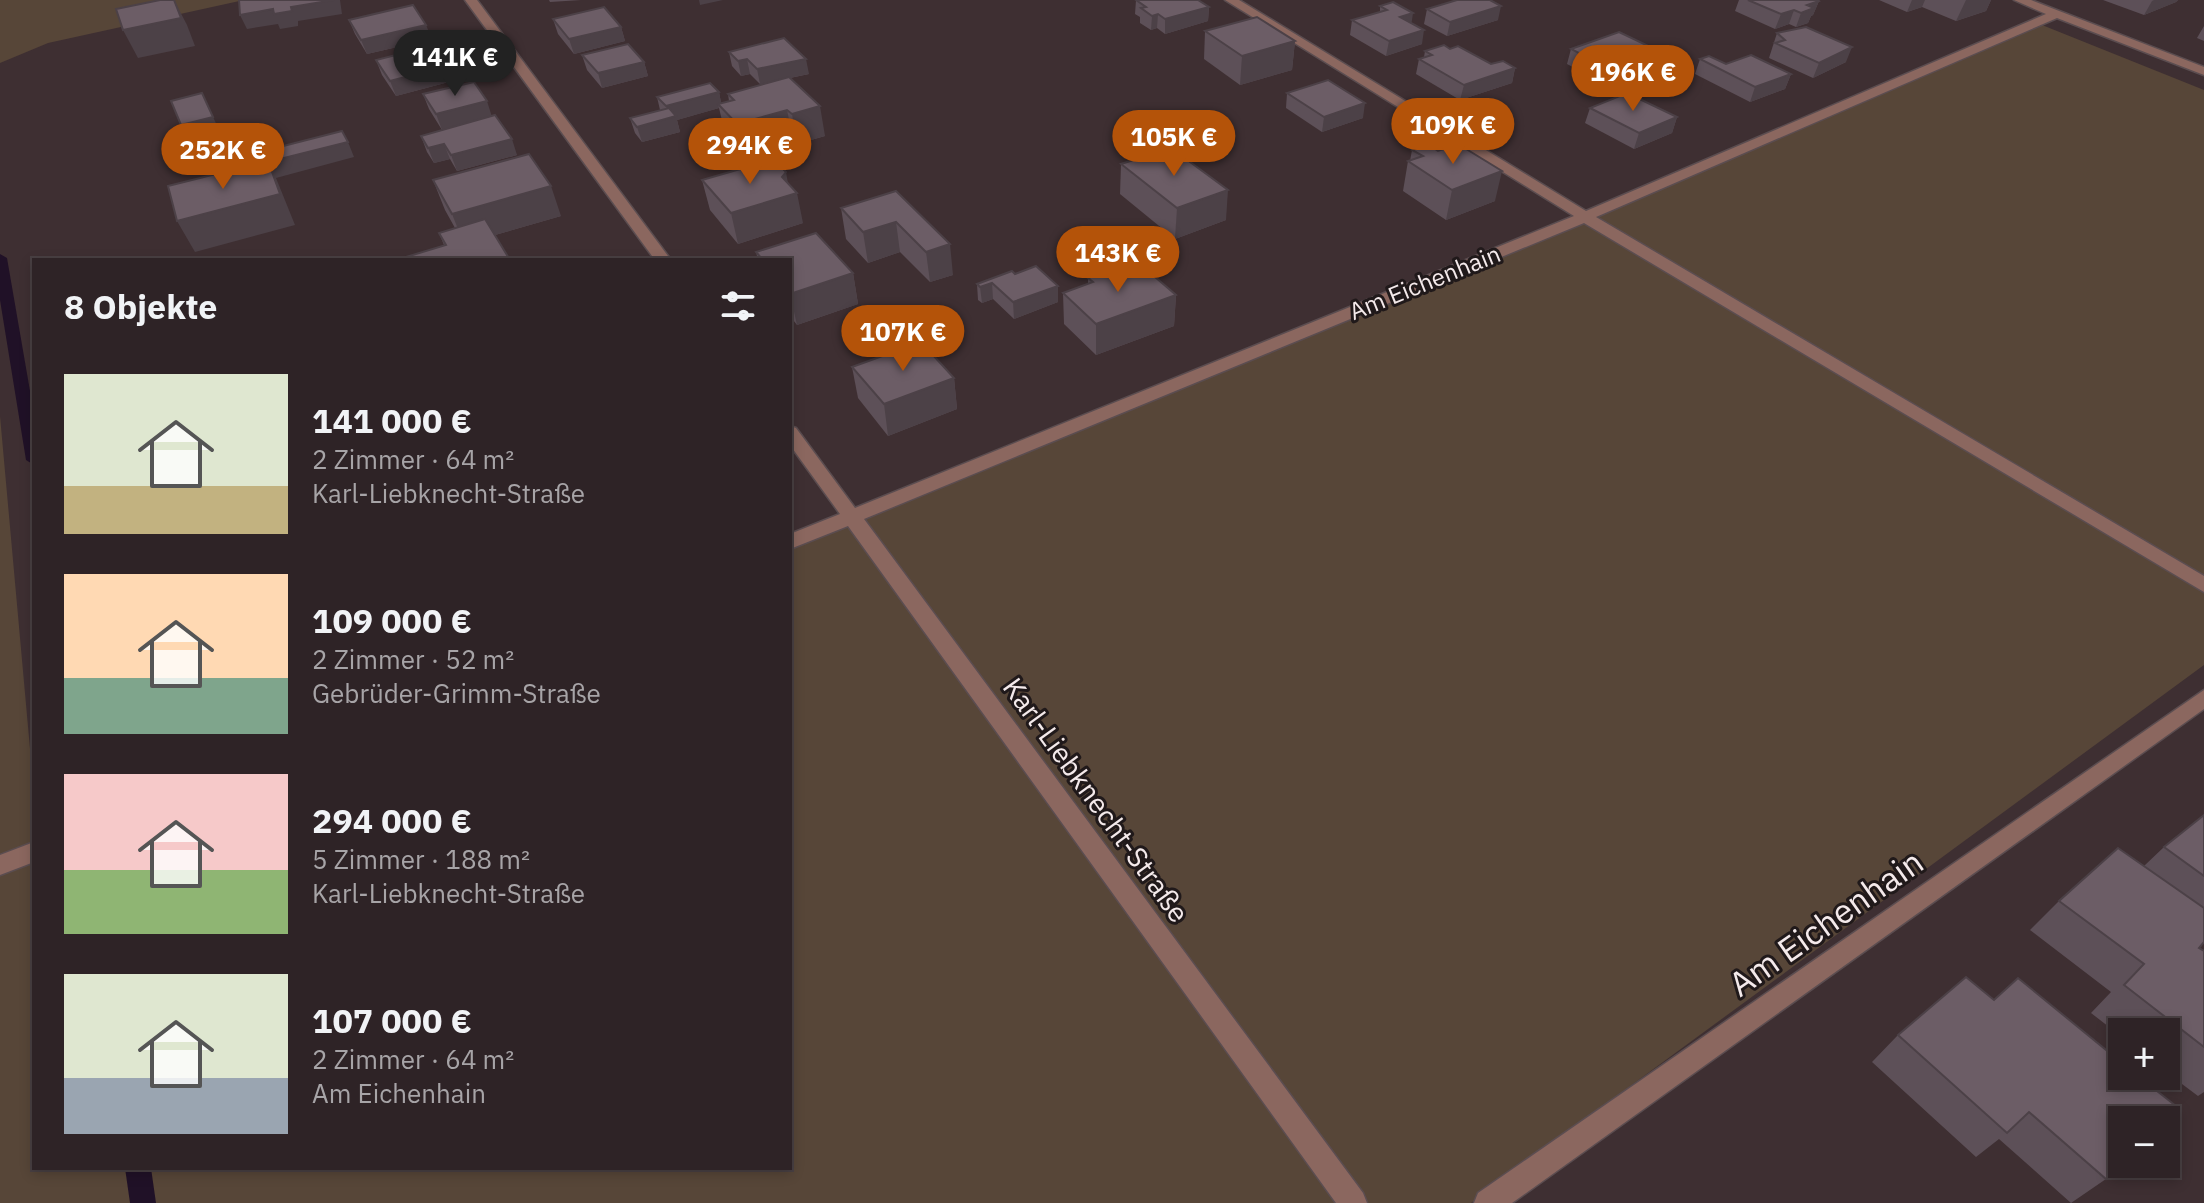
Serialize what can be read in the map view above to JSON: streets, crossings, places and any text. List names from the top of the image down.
{
  "streets": {
    "street": ["Am Eichenhain", "Karl-Liebknecht-Straße"]
  },
  "crossings": [
    ["Am Eichenhain", "Karl-Liebknecht-Straße"]
  ],
  "page": {
    "price": [
      "141K €",
      "196K €",
      "109K €",
      "105K €",
      "294K €",
      "252K €",
      "143K €",
      "107K €"
    ],
    "heading": "8 Objekte",
    "list": [
      {
        "name": "141 000 €",
        "note": "2 Zimmer · 64 m² · Karl-Liebknecht-Straße"
      },
      {
        "name": "109 000 €",
        "note": "2 Zimmer · 52 m² · Gebrüder-Grimm-Straße"
      },
      {
        "name": "294 000 €",
        "note": "5 Zimmer · 188 m² · Karl-Liebknecht-Straße"
      },
      {
        "name": "107 000 €",
        "note": "2 Zimmer · 64 m² · Am Eichenhain"
      }
    ],
    "map_buttons": ["+", "−"]
  }
}
